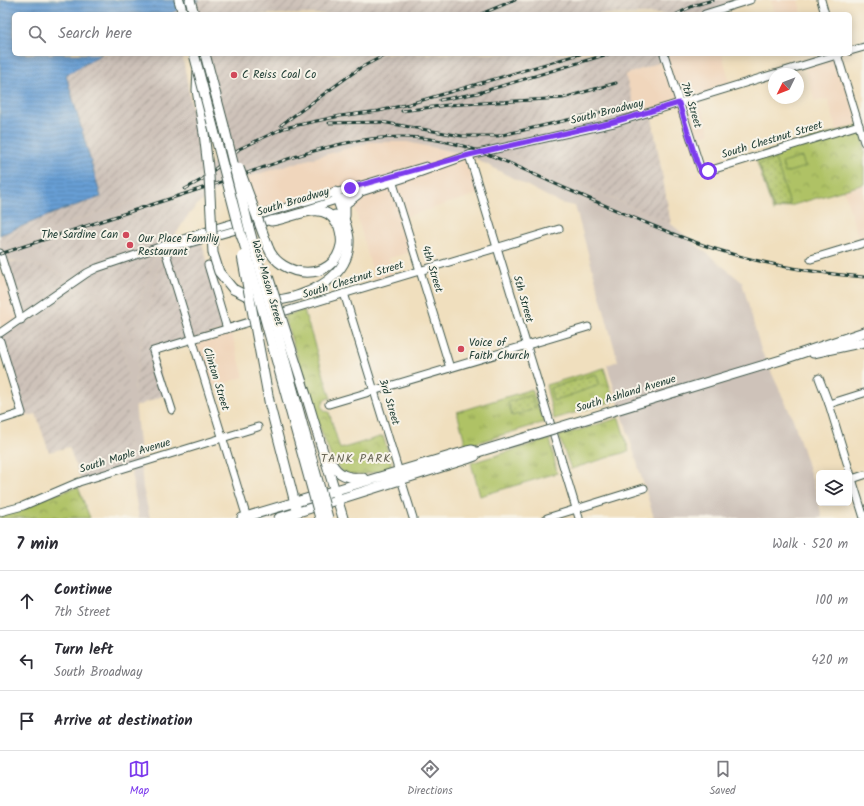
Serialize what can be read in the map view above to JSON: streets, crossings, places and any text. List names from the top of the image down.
{
  "streets": {
    "main road": ["West Mason Street", "South Ashland Avenue"],
    "street": [
      "7th Street",
      "South Broadway",
      "South Chestnut Street",
      "4th Street",
      "5th Street",
      "Clinton Street",
      "3rd Street",
      "South Maple Avenue"
    ]
  },
  "crossings": [
    ["7th Street", "South Broadway"],
    ["7th Street", "South Chestnut Street"],
    ["South Broadway", "4th Street"],
    ["South Broadway", "5th Street"],
    ["South Broadway", "Clinton Street"],
    ["South Chestnut Street", "4th Street"],
    ["South Chestnut Street", "5th Street"],
    ["South Chestnut Street", "Clinton Street"],
    ["South Chestnut Street", "3rd Street"],
    ["Clinton Street", "South Ashland Avenue"],
    ["Clinton Street", "South Maple Avenue"],
    ["South Ashland Avenue", "3rd Street"]
  ],
  "districts": ["TANK PARK"],
  "places": [
    "C Reiss Coal Co",
    "The Sardine Can",
    "Our Place Familiy Restaurant",
    "Voice of Faith Church"
  ],
  "north": "bottom left",
  "page": {
    "search": "Search here",
    "heading": ["7 min", "Walk · 520 m"],
    "list": [
      ["Continue", "7th Street", "100 m"],
      ["Turn left", "South Broadway", "420 m"],
      "Arrive at destination"
    ],
    "nav": ["Map", "Directions", "Saved"]
  }
}
